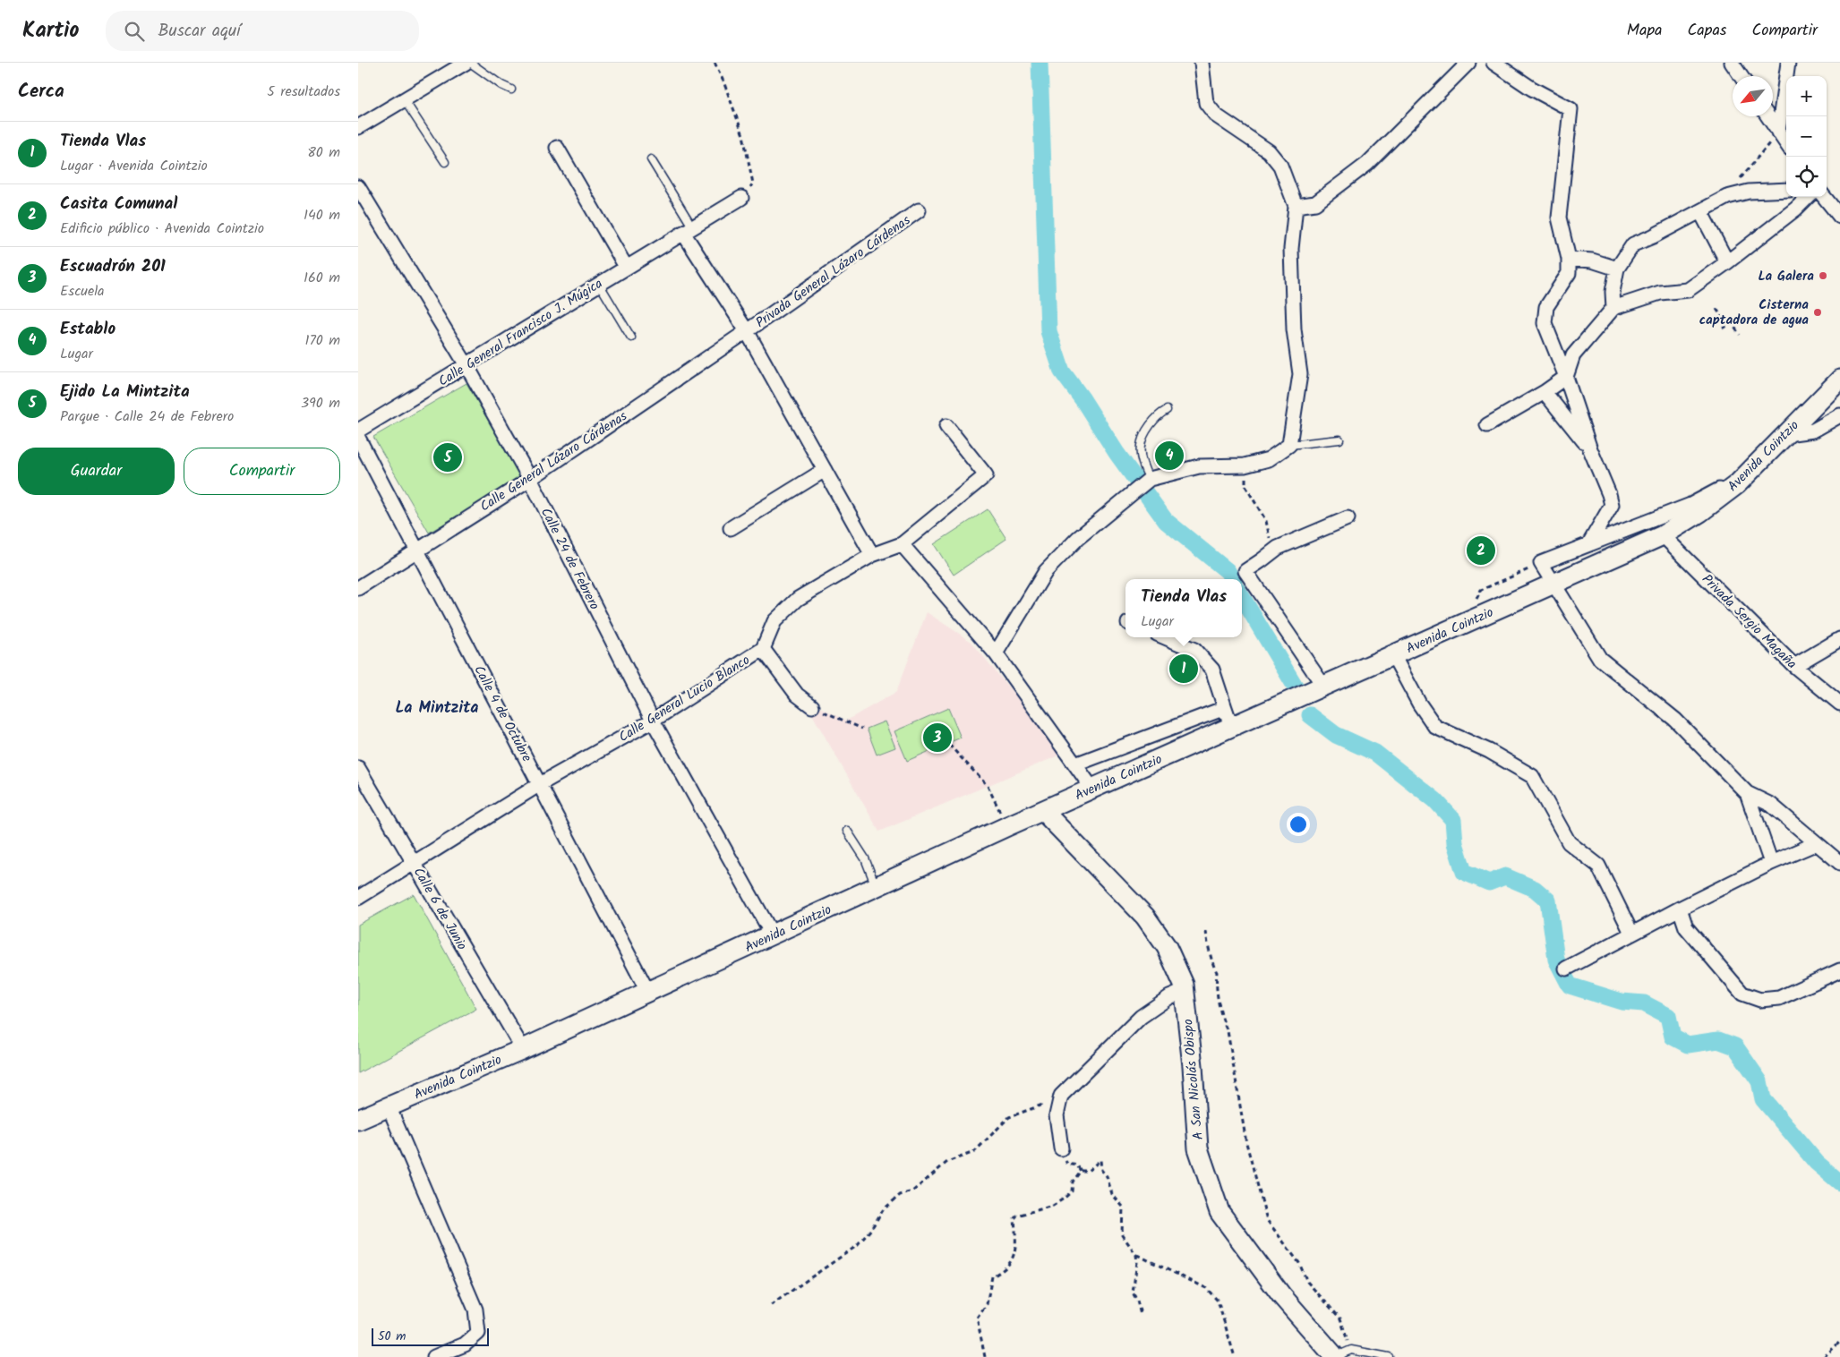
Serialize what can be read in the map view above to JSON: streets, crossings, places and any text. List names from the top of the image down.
{
  "streets": {
    "main road": ["Avenida Cointzio", "A San Nicolás Obispo"],
    "street": [
      "Privada General Lázaro Cárdenas",
      "Calle General Francisco J. Múgica",
      "Calle General Lázaro Cárdenas",
      "Calle 24 de Febrero",
      "Privada Sergio Magaña",
      "Calle General Lucio Blanco",
      "Calle 4 de Octubre",
      "Calle 6 de Junio"
    ]
  },
  "crossings": [
    ["Privada General Lázaro Cárdenas", "Calle General Lázaro Cárdenas"],
    ["Calle General Francisco J. Múgica", "Calle 24 de Febrero"],
    ["Avenida Cointzio", "Calle 24 de Febrero"],
    ["Avenida Cointzio", "Privada Sergio Magaña"],
    ["Avenida Cointzio", "Calle 4 de Octubre"],
    ["Avenida Cointzio", "Calle 6 de Junio"],
    ["Avenida Cointzio", "A San Nicolás Obispo"],
    ["Calle General Lázaro Cárdenas", "Calle 24 de Febrero"],
    ["Calle General Lázaro Cárdenas", "Calle 4 de Octubre"],
    ["Calle 24 de Febrero", "Calle General Lucio Blanco"],
    ["Calle General Lucio Blanco", "Calle 4 de Octubre"],
    ["Calle General Lucio Blanco", "Calle 6 de Junio"]
  ],
  "districts": ["La Mintzita"],
  "places": ["La Galera", "Cisterna captadora de agua"],
  "scale_bar": "50 m",
  "north": "bottom left",
  "page": {
    "header": "Kartio",
    "search": "Buscar aquí",
    "nav": ["Mapa", "Capas", "Compartir"],
    "heading": ["Cerca", "5 resultados"],
    "map_buttons": ["+", "−"],
    "list": [
      {
        "mark": "1",
        "name": "Tienda Vlas",
        "note": "Lugar · Avenida Cointzio",
        "value": "80 m"
      },
      {
        "mark": "2",
        "name": "Casita Comunal",
        "note": "Edificio público · Avenida Cointzio",
        "value": "140 m"
      },
      {
        "mark": "3",
        "name": "Escuadrón 201",
        "note": "Escuela",
        "value": "160 m"
      },
      {
        "mark": "4",
        "name": "Establo",
        "note": "Lugar",
        "value": "170 m"
      },
      {
        "mark": "5",
        "name": "Ejido La Mintzita",
        "note": "Parque · Calle 24 de Febrero",
        "value": "390 m"
      }
    ],
    "buttons": ["Guardar", "Compartir"],
    "pins": [
      "4",
      "5",
      "2",
      "1",
      "3"
    ],
    "popup": ["Tienda Vlas", "Lugar"],
    "scale": "50 m"
  }
}
